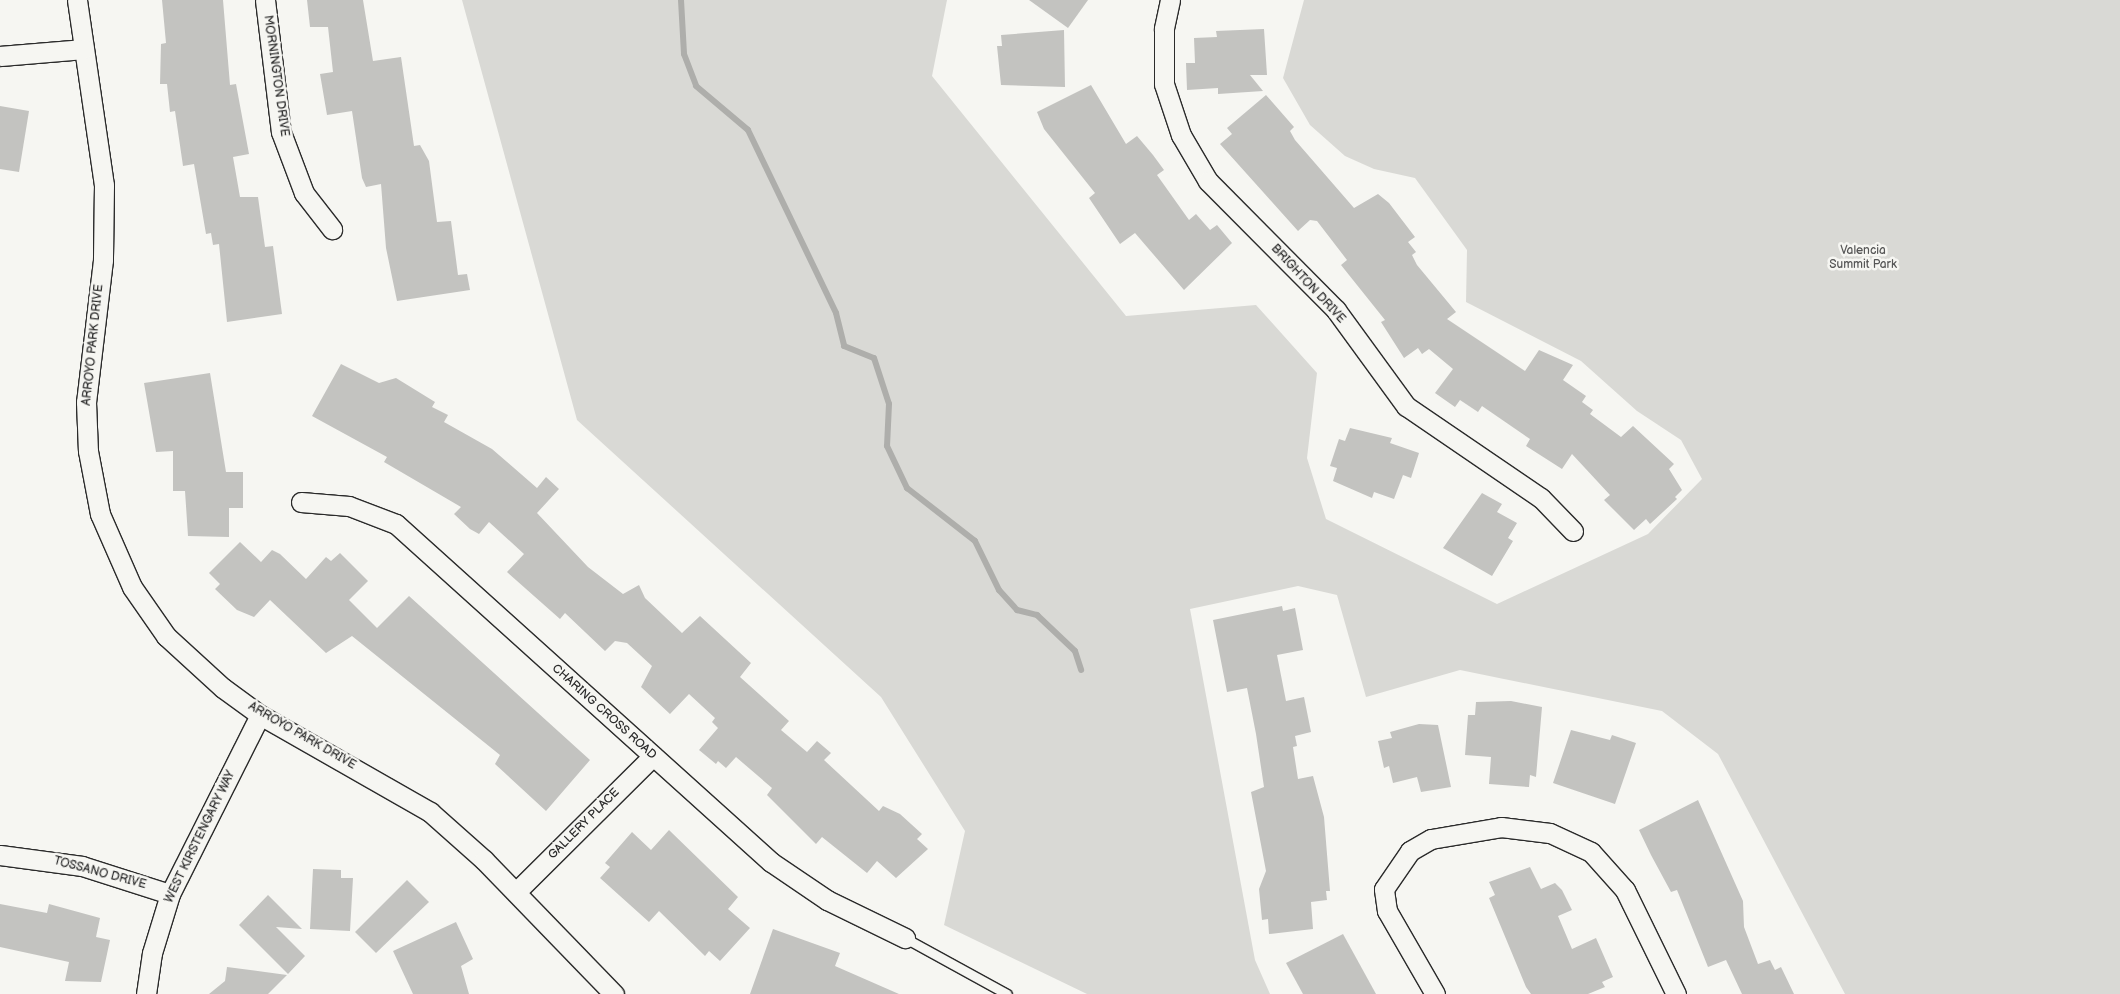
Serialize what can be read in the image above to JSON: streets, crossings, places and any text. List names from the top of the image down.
{
  "streets": {
    "street": [
      "MORNINGTON DRIVE",
      "BRIGHTON DRIVE",
      "ARROYO PARK DRIVE",
      "CHARING CROSS ROAD",
      "GALLERY PLACE",
      "WEST KIRSTENGARY WAY",
      "TOSSANO DRIVE"
    ]
  },
  "crossings": [
    ["ARROYO PARK DRIVE", "GALLERY PLACE"],
    ["ARROYO PARK DRIVE", "WEST KIRSTENGARY WAY"],
    ["CHARING CROSS ROAD", "GALLERY PLACE"],
    ["WEST KIRSTENGARY WAY", "TOSSANO DRIVE"]
  ],
  "parks": ["Valencia Summit Park"]
}
